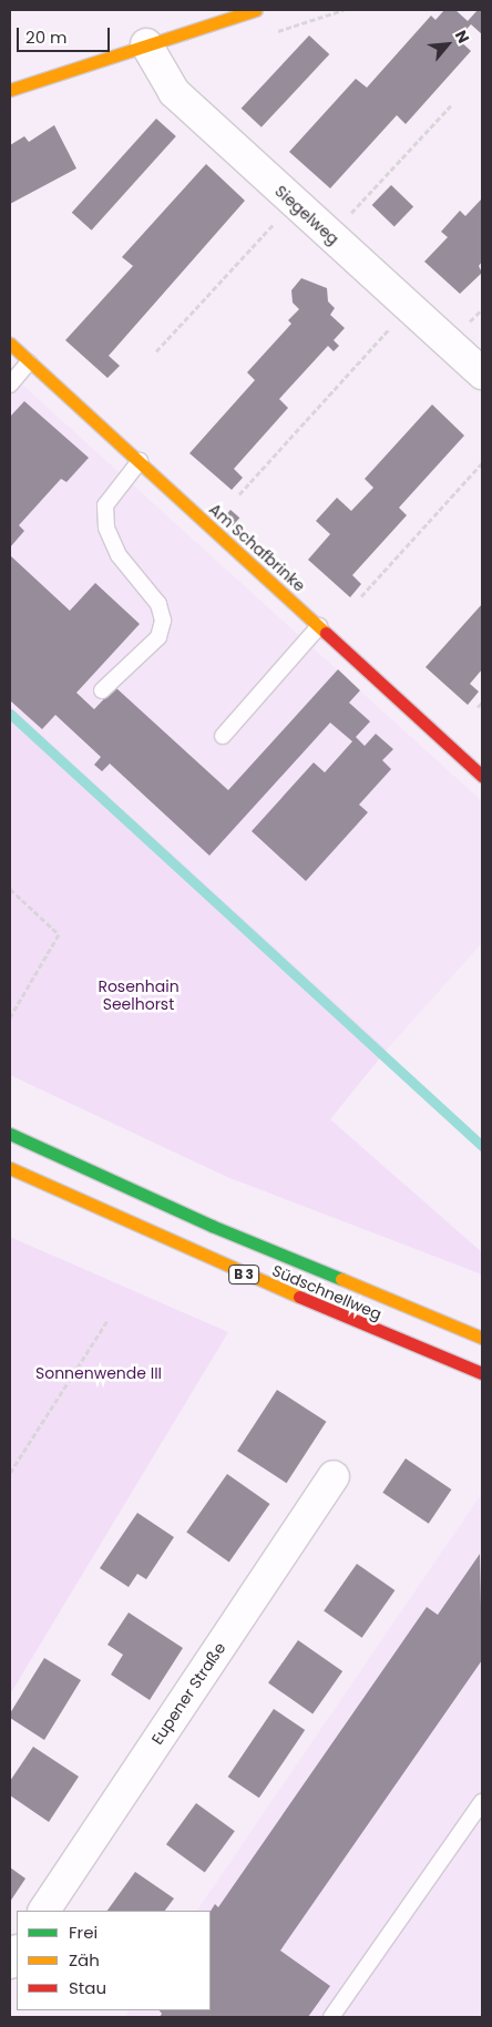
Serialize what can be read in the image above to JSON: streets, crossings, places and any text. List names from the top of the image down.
{
  "streets": {
    "main road": ["Am Schafbrinke", "B 3", "Südschnellweg"],
    "street": ["Siegelweg", "Eupener Straße"]
  },
  "parks": ["Rosenhain Seelhorst", "Sonnenwende III"],
  "legend": ["Frei", "Zäh", "Stau"],
  "scale_bar": "20 m",
  "north": "top right"
}
